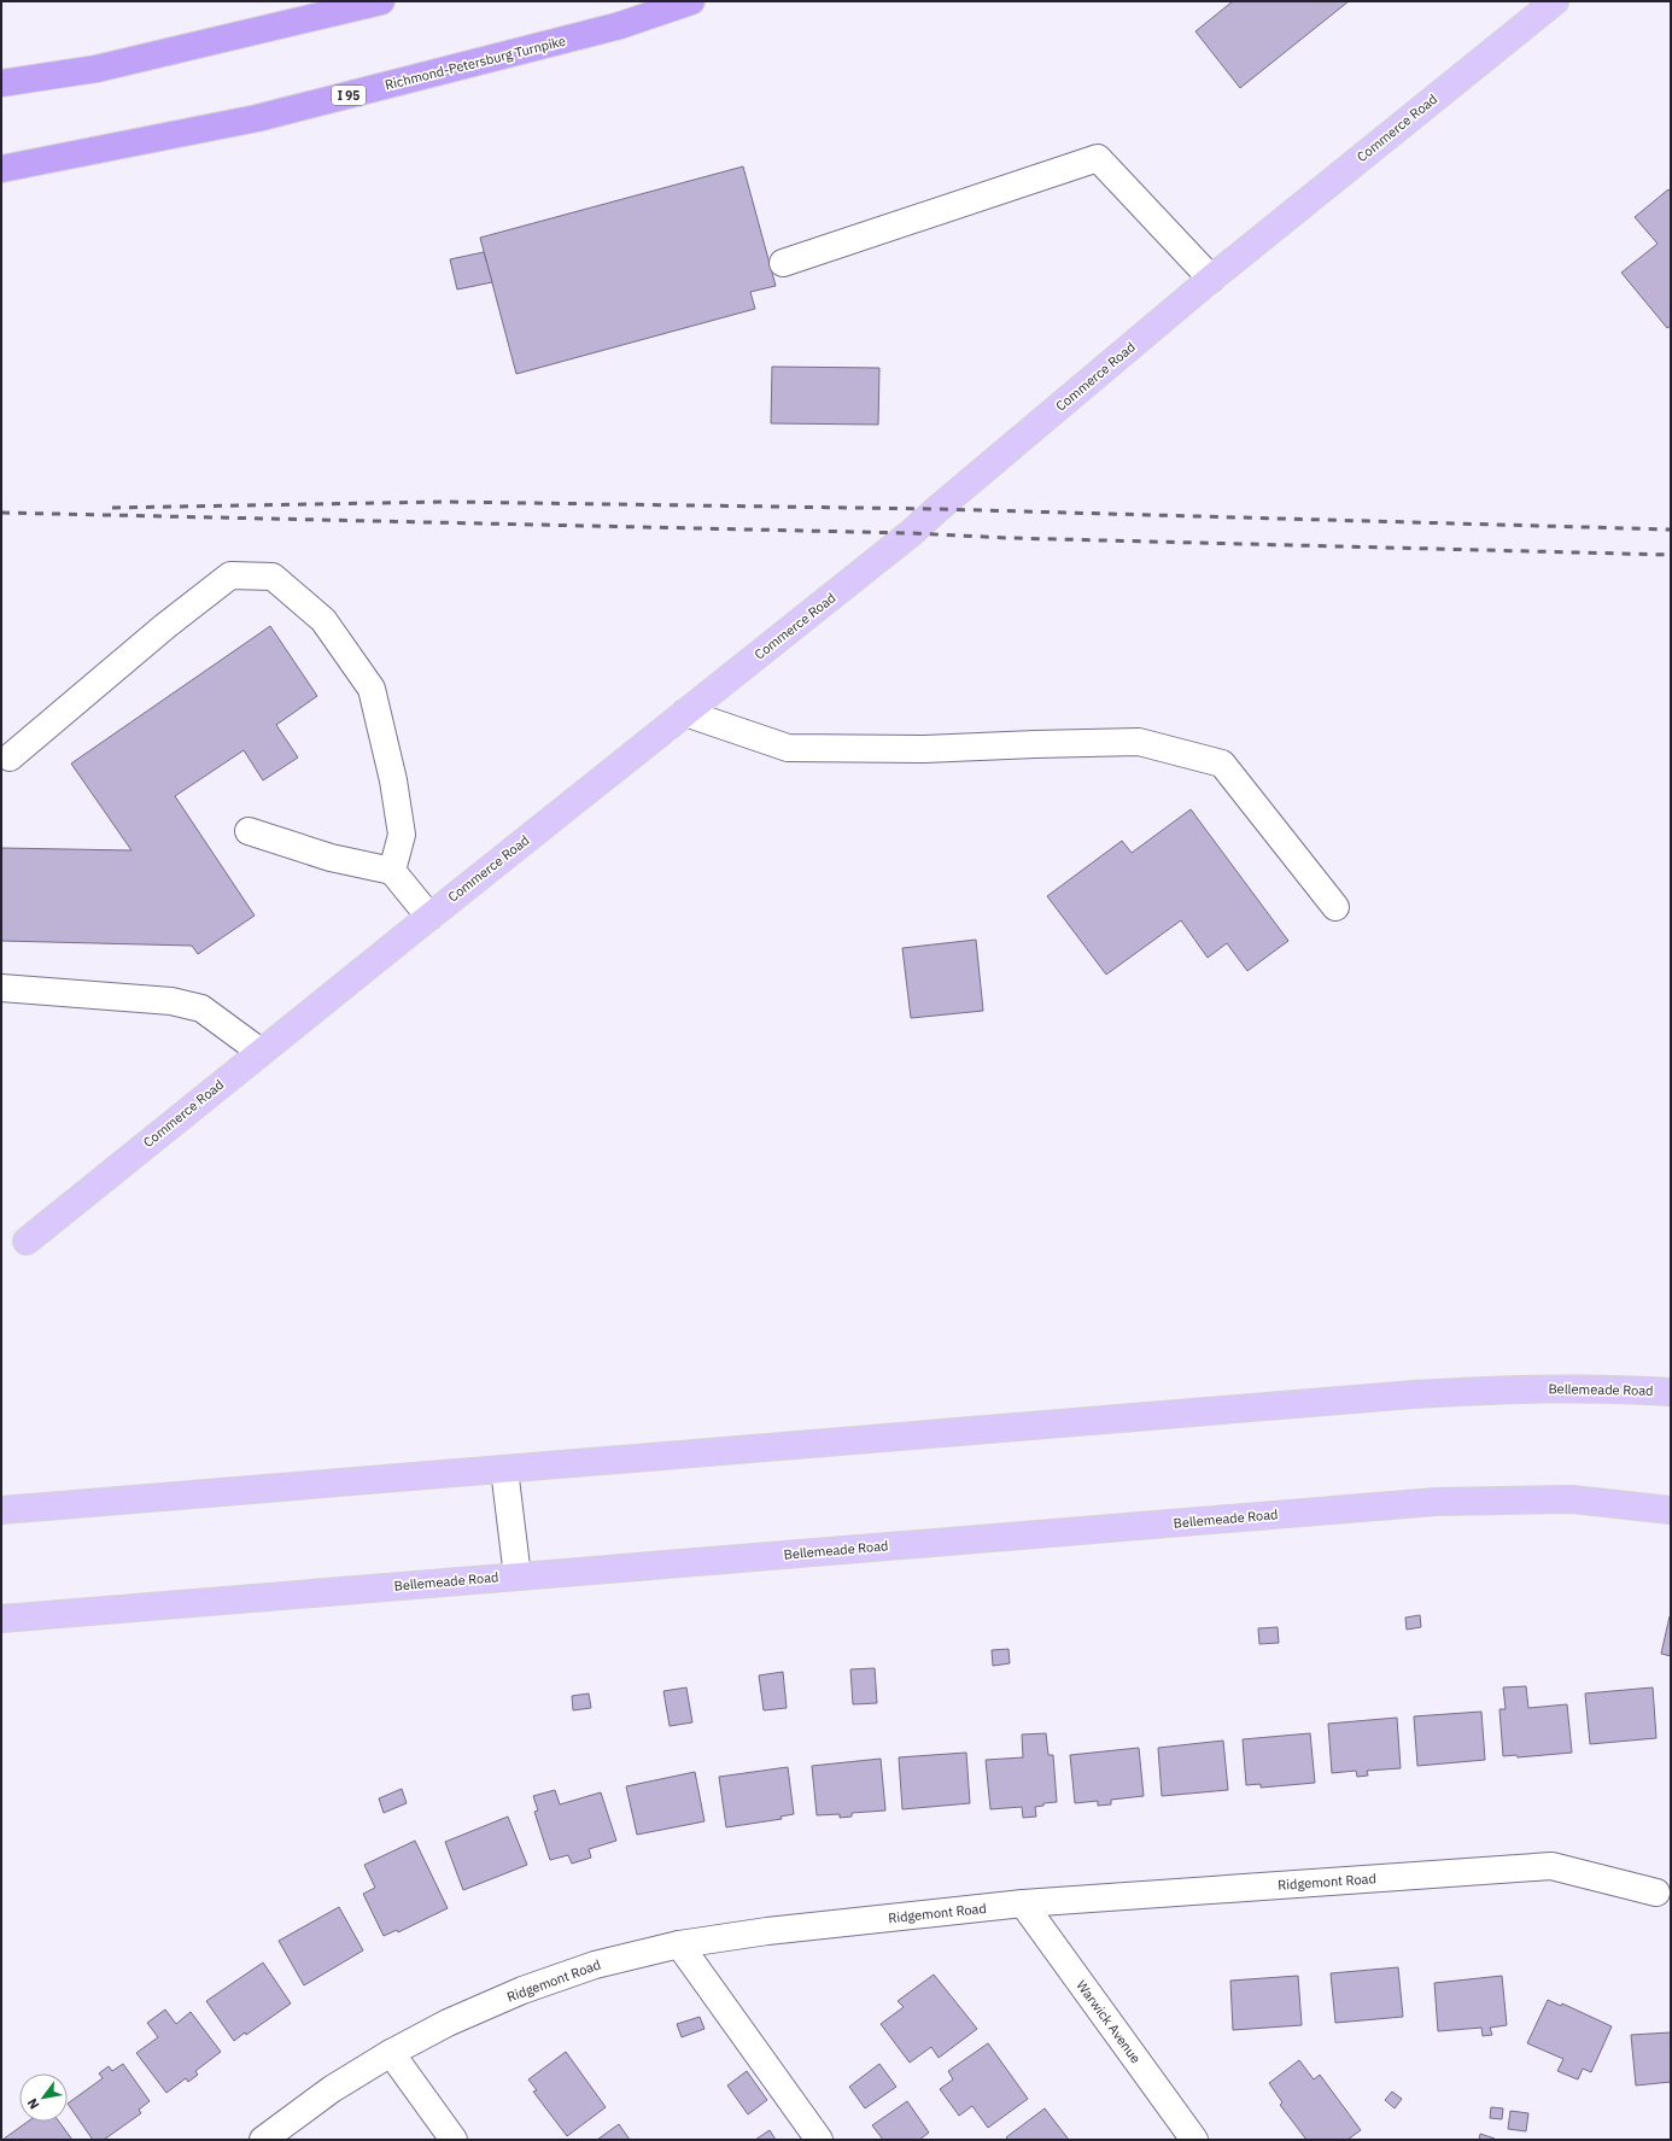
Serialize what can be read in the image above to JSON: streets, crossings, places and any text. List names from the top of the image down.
{
  "streets": {
    "highway": ["Richmond-Petersburg Turnpike", "I 95"],
    "main road": ["Commerce Road", "Bellemeade Road"],
    "street": ["Ridgemont Road", "Warwick Avenue"]
  },
  "crossings": [
    ["Ridgemont Road", "Warwick Avenue"]
  ],
  "north": "bottom left"
}
